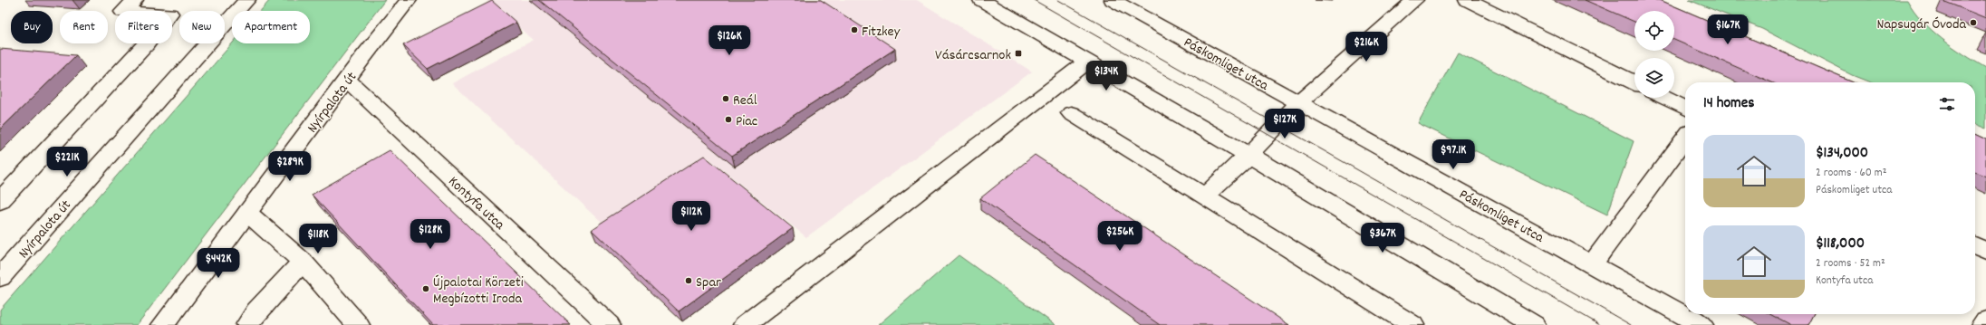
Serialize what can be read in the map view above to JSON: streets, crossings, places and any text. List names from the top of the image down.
{
  "streets": {
    "street": ["Páskomliget utca", "Nyírpalota út", "Kontyfa utca"]
  },
  "crossings": [
    ["Nyírpalota út", "Kontyfa utca"]
  ],
  "places": {
    "other": [
      "Napsugár Óvoda",
      "Fitzkey",
      "Reál",
      "Piac",
      "Spar",
      "Újpalotai Körzeti Megbízotti Iroda"
    ],
    "transit": ["Vásárcsarnok"]
  },
  "page": {
    "chip": [
      "Buy",
      "Rent",
      "Filters",
      "New",
      "Apartment"
    ],
    "price": [
      "$167K",
      "$126K",
      "$216K",
      "$134K",
      "$127K",
      "$97.1K",
      "$221K",
      "$289K",
      "$112K",
      "$128K",
      "$256K",
      "$367K",
      "$118K",
      "$442K"
    ],
    "heading": "14 homes",
    "list": [
      {
        "name": "$134,000",
        "note": "2 rooms · 60 m² · Páskomliget utca"
      },
      {
        "name": "$118,000",
        "note": "2 rooms · 52 m² · Kontyfa utca"
      }
    ]
  }
}
